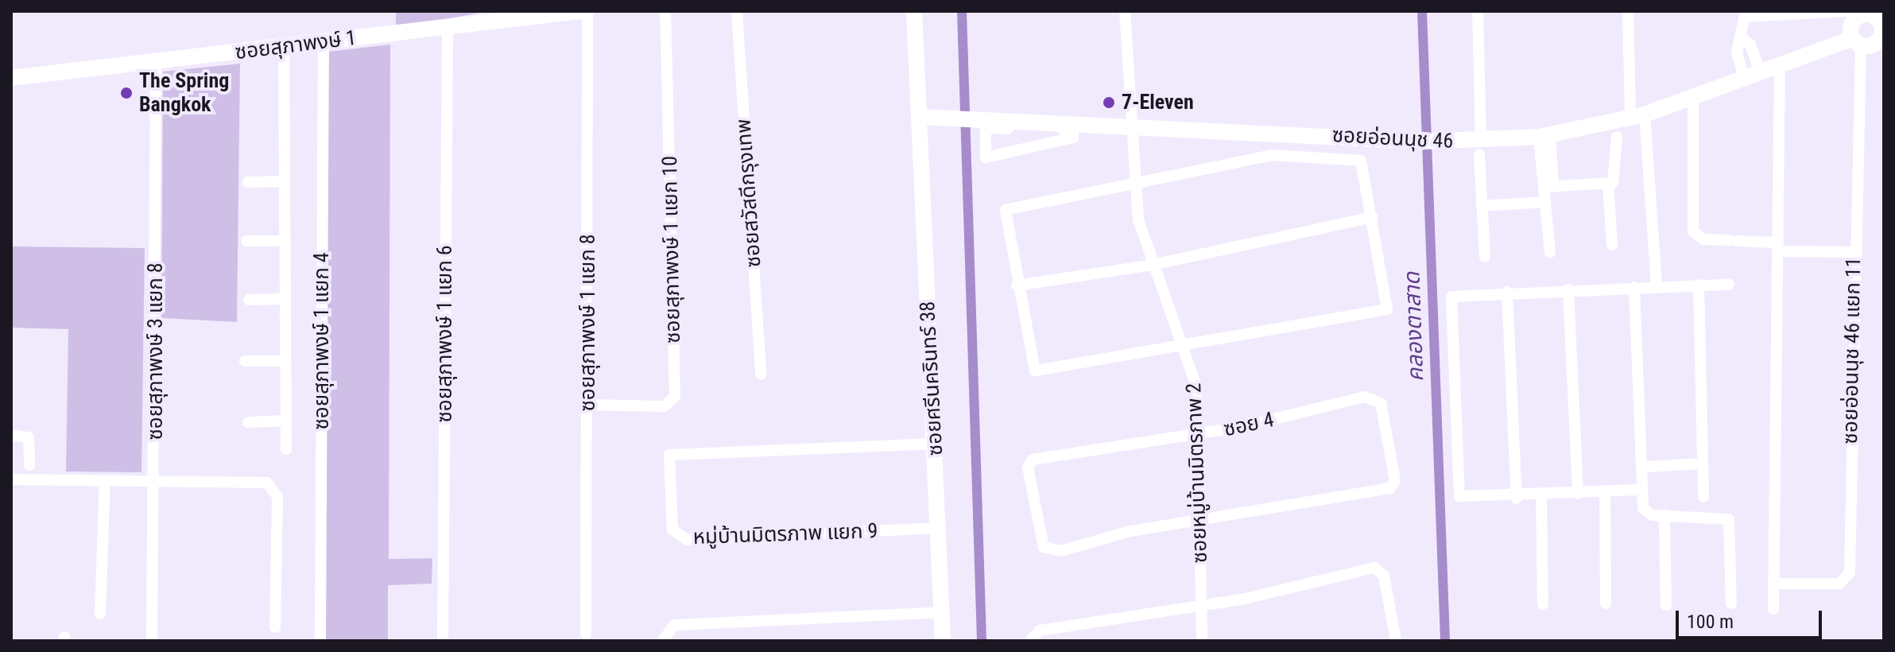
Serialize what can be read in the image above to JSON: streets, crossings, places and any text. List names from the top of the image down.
{
  "streets": {
    "street": [
      "ซอยสุภาพงษ์ 1",
      "ซอยอ่อนนุช 46",
      "ซอยสวัสดีกรุงเทพ",
      "ซอยสุภาพงษ์ 1 แยก 10",
      "ซอยสุภาพงษ์ 1 แยก 8",
      "ซอยสุภาพงษ์ 1 แยก 6",
      "ซอยสุภาพงษ์ 1 แยก 4",
      "ซอยอ่อนนุช 46 แยก 11",
      "ซอยสุภาพงษ์ 3 แยก 8",
      "ซอยศรีนครินทร์ 38",
      "ซอย 4",
      "ซอยหมู่บ้านมิตรภาพ 2",
      "หมู่บ้านมิตรภาพ แยก 9"
    ]
  },
  "crossings": [
    ["ซอยสุภาพงษ์ 1", "ซอยสุภาพงษ์ 1 แยก 6"],
    ["ซอยสุภาพงษ์ 1", "ซอยสุภาพงษ์ 1 แยก 4"],
    ["ซอยสุภาพงษ์ 1", "ซอยสุภาพงษ์ 3 แยก 8"],
    ["ซอยอ่อนนุช 46", "ซอยอ่อนนุช 46 แยก 11"],
    ["ซอยอ่อนนุช 46", "ซอยศรีนครินทร์ 38"],
    ["ซอยอ่อนนุช 46", "ซอยหมู่บ้านมิตรภาพ 2"],
    ["ซอยสุภาพงษ์ 1 แยก 10", "ซอยสุภาพงษ์ 1 แยก 8"],
    ["ซอยศรีนครินทร์ 38", "หมู่บ้านมิตรภาพ แยก 9"],
    ["ซอย 4", "ซอยหมู่บ้านมิตรภาพ 2"]
  ],
  "water": ["คลองตาสาด"],
  "places": ["The Spring Bangkok", "7-Eleven"],
  "scale_bar": "100 m"
}
